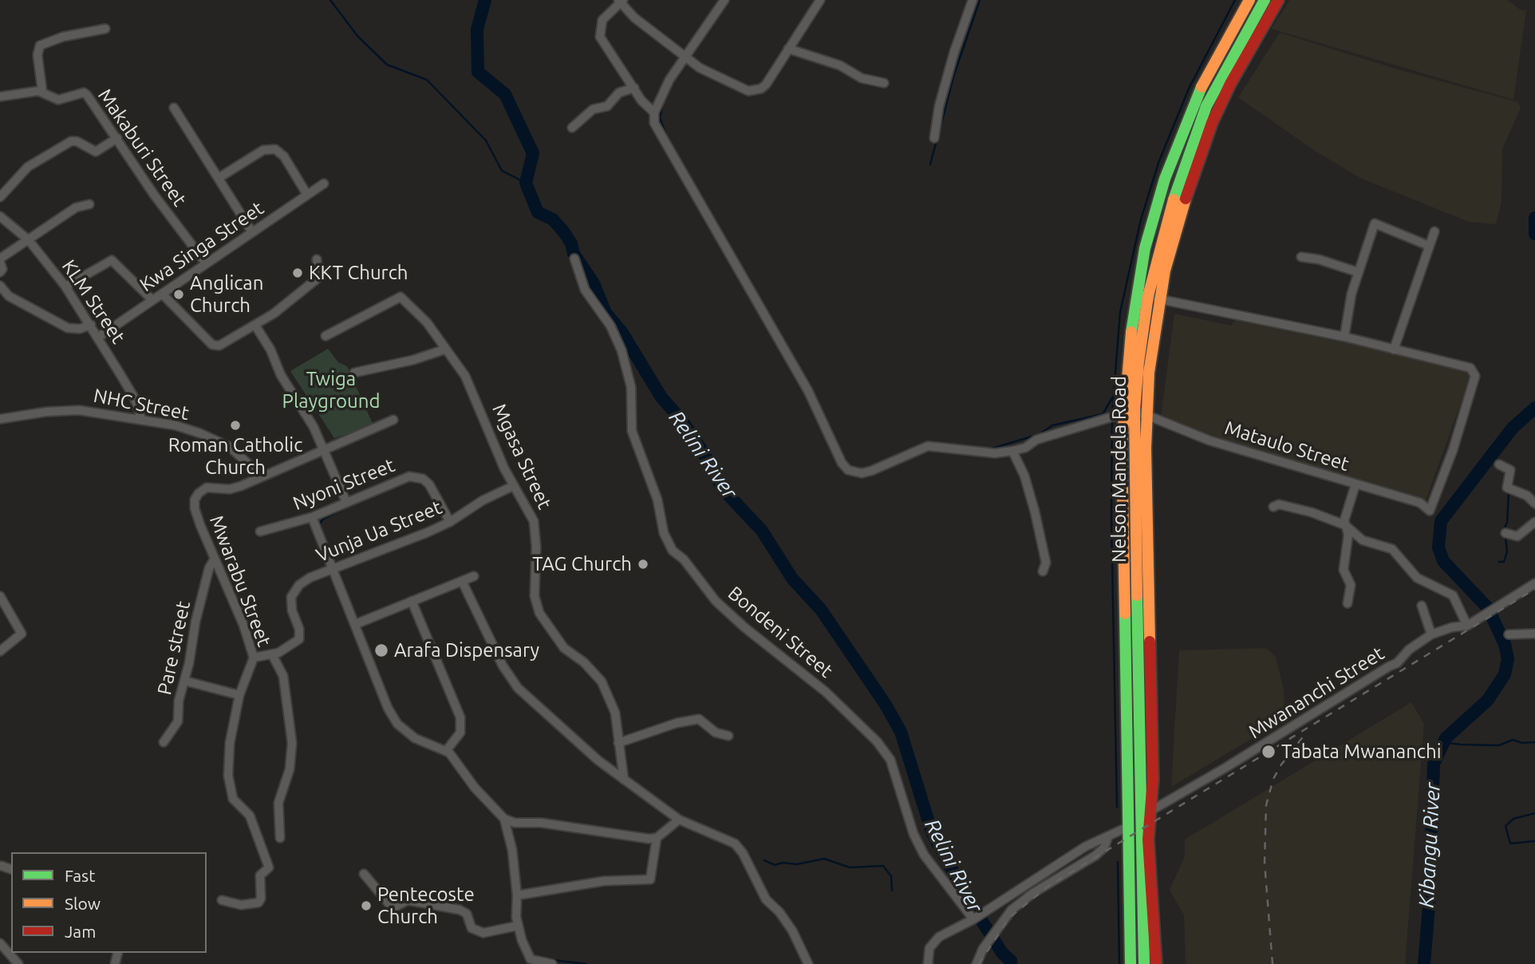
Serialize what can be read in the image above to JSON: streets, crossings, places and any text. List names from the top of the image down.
{
  "streets": {
    "main road": ["Nelson Mandela Road"],
    "street": [
      "Makaburi Street",
      "Kwa Singa Street",
      "KLM Street",
      "NHC Street",
      "Mataulo Street",
      "Mgasa Street",
      "Nyoni Street",
      "Vunja Ua Street",
      "Mwarabu Street",
      "Bondeni Street",
      "Pare street",
      "Mwananchi Street"
    ]
  },
  "crossings": [
    ["Makaburi Street", "Kwa Singa Street"],
    ["Kwa Singa Street", "KLM Street"],
    ["KLM Street", "NHC Street"],
    ["NHC Street", "Mwarabu Street"],
    ["Mataulo Street", "Nelson Mandela Road"],
    ["Mgasa Street", "Vunja Ua Street"],
    ["Nelson Mandela Road", "Mwananchi Street"],
    ["Nyoni Street", "Vunja Ua Street"],
    ["Mwarabu Street", "Pare street"]
  ],
  "water": ["Relini River", "Kibangu River"],
  "parks": ["Twiga Playground"],
  "places": [
    "KKT Church",
    "Anglican Church",
    "Roman Catholic Church",
    "TAG Church",
    "Arafa Dispensary",
    "Tabata Mwananchi",
    "Pentecoste Church"
  ],
  "legend": ["Fast", "Slow", "Jam"]
}
